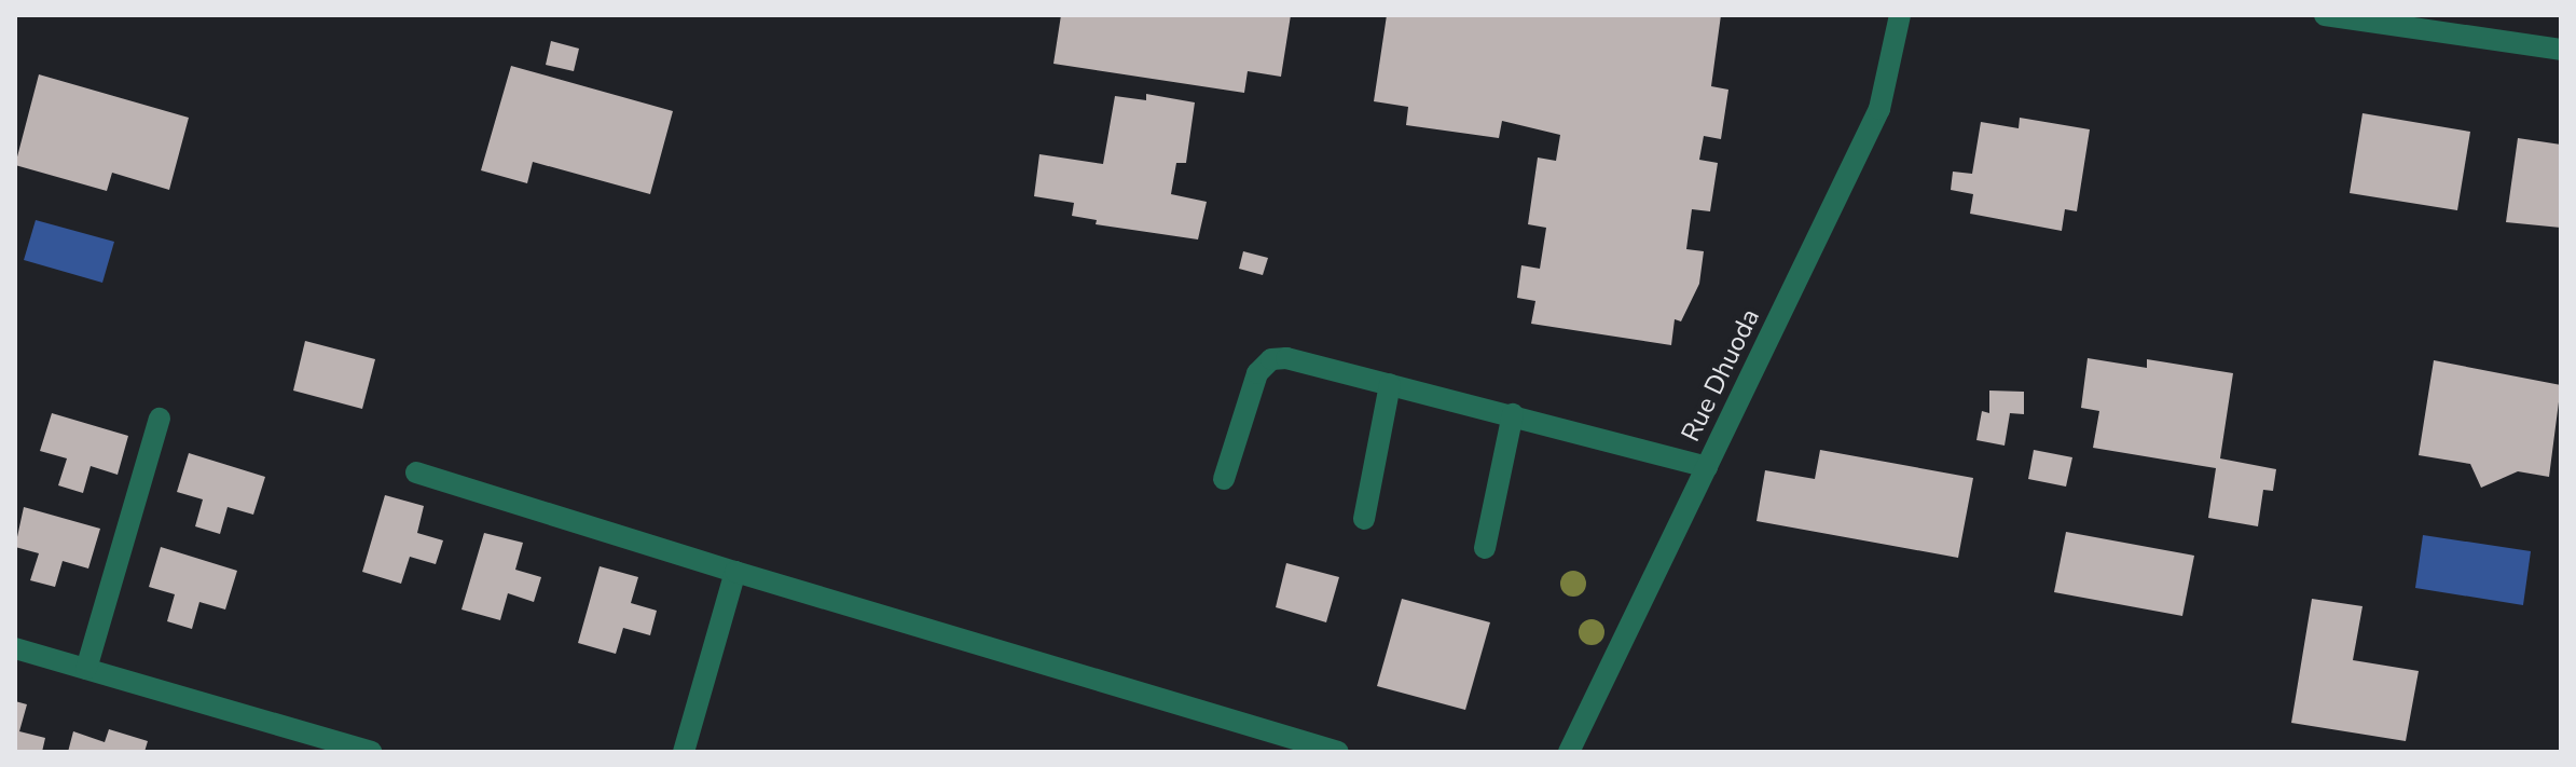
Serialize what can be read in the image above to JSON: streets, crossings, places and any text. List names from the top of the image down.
{
  "streets": {
    "street": ["Rue Dhuoda"]
  }
}
